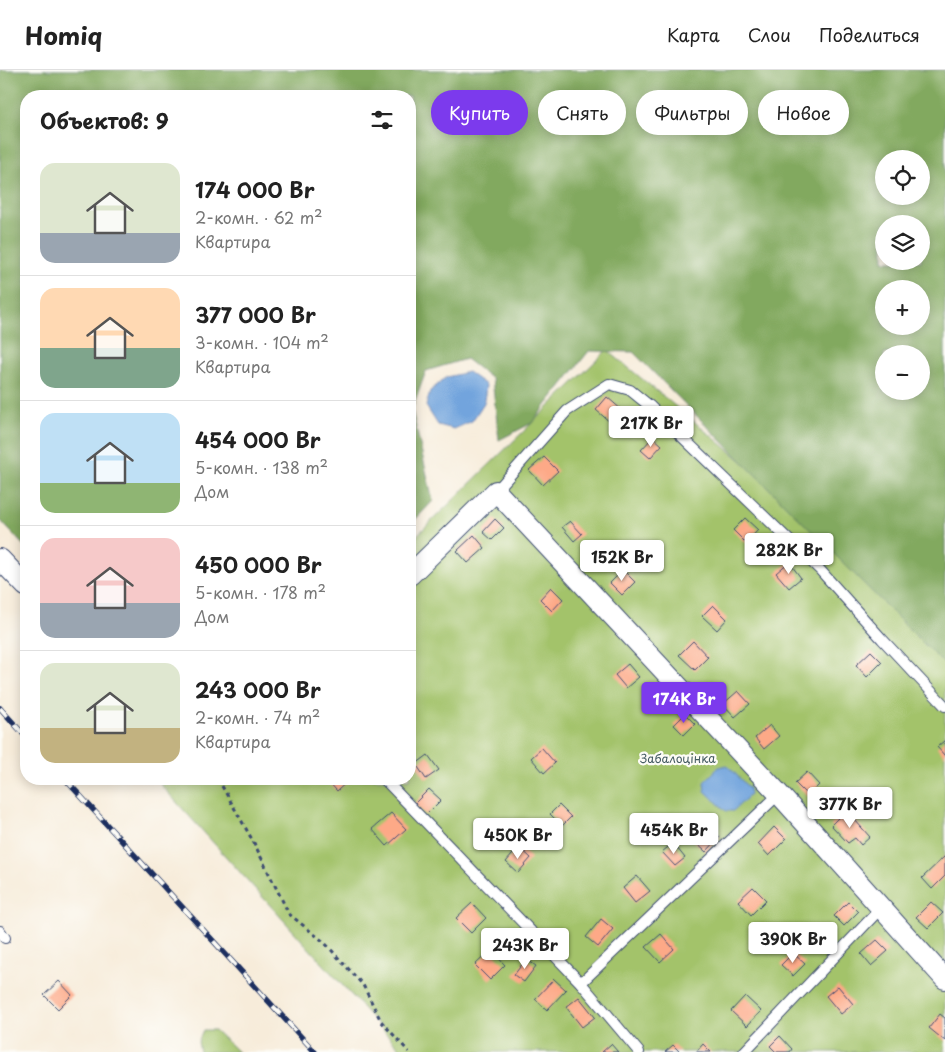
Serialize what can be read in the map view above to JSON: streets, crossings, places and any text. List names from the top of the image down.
{
  "parks": ["Забалоцінка"],
  "page": {
    "header": "Homiq",
    "nav": ["Карта", "Слои", "Поделиться"],
    "chip": [
      "Купить",
      "Снять",
      "Фильтры",
      "Новое"
    ],
    "heading": "Объектов: 9",
    "map_buttons": ["+", "−"],
    "list": [
      {
        "name": "174 000 Br",
        "note": "2-комн. · 62 m² · Квартира"
      },
      {
        "name": "377 000 Br",
        "note": "3-комн. · 104 m² · Квартира"
      },
      {
        "name": "454 000 Br",
        "note": "5-комн. · 138 m² · Дом"
      },
      {
        "name": "450 000 Br",
        "note": "5-комн. · 178 m² · Дом"
      },
      {
        "name": "243 000 Br",
        "note": "2-комн. · 74 m² · Квартира"
      }
    ],
    "price": [
      "217K Br",
      "282K Br",
      "152K Br",
      "174K Br",
      "377K Br",
      "454K Br",
      "450K Br",
      "390K Br",
      "243K Br"
    ]
  }
}
